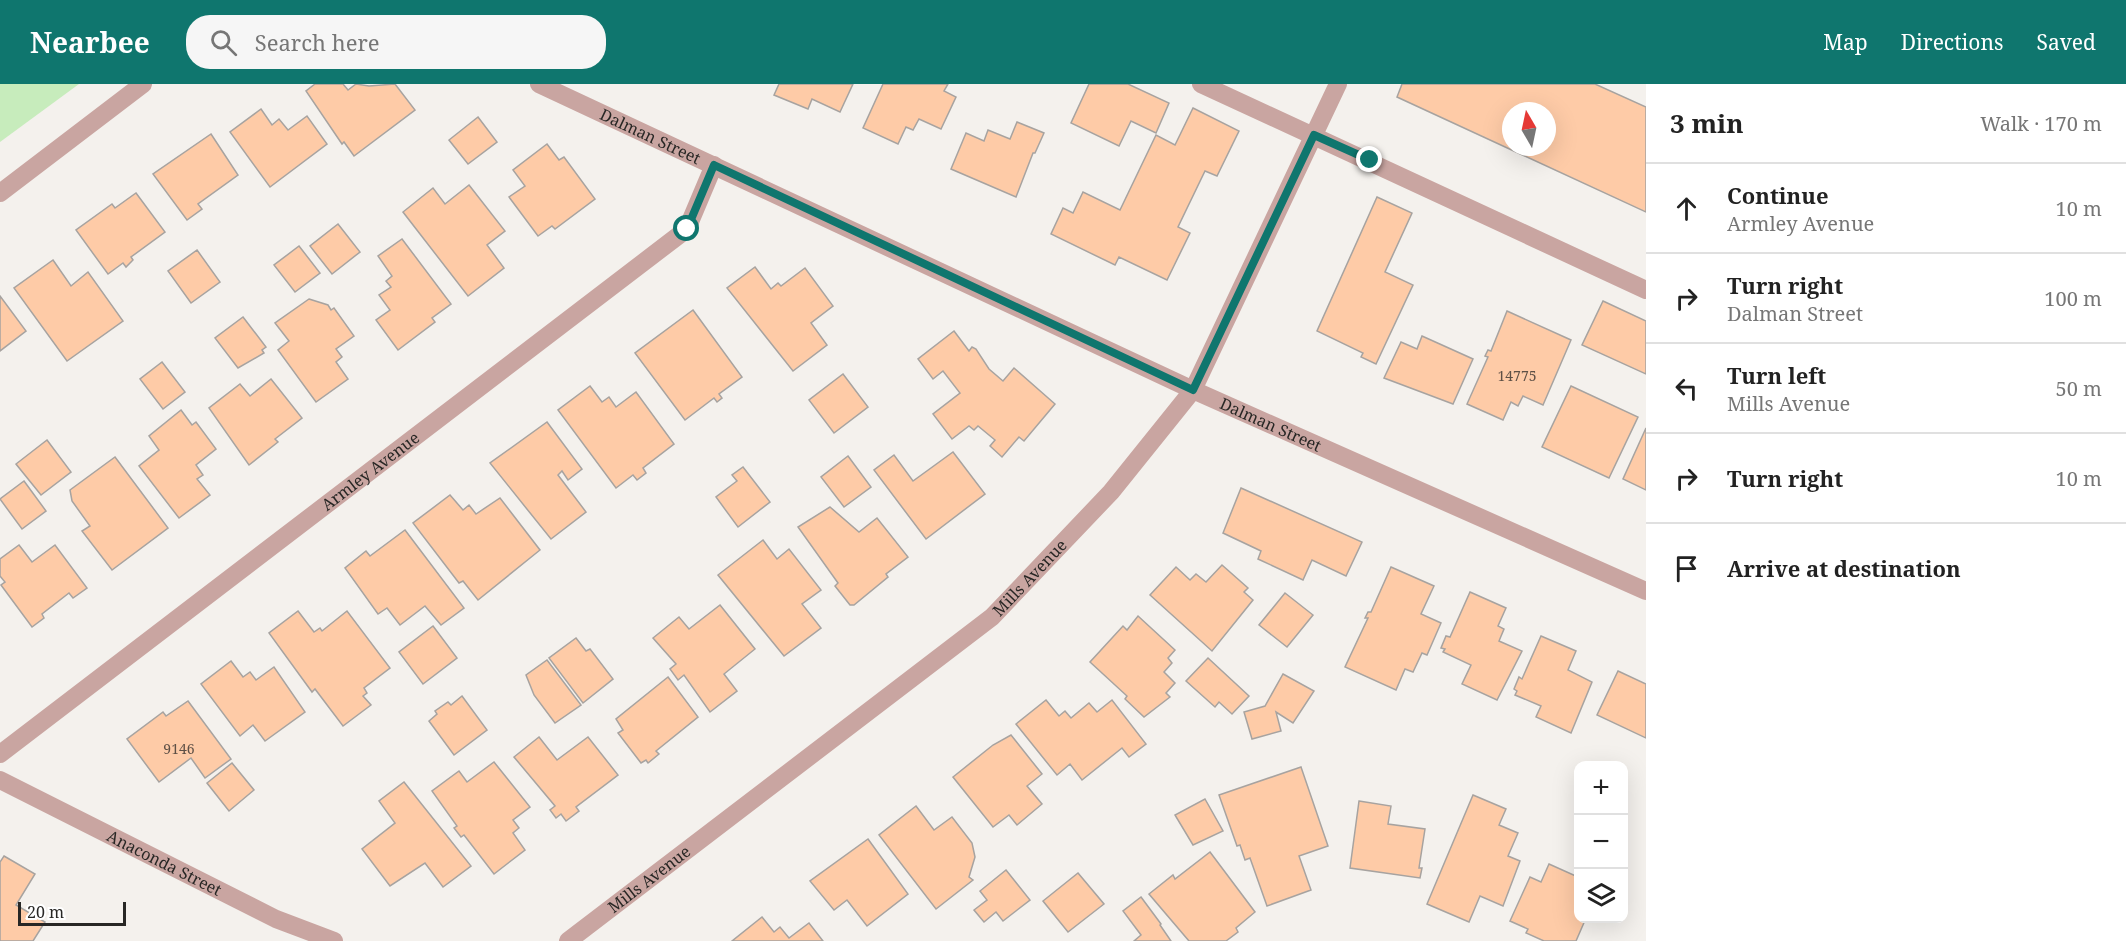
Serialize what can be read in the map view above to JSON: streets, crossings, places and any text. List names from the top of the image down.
{
  "streets": {
    "street": [
      "Dalman Street",
      "Armley Avenue",
      "Mills Avenue",
      "Anaconda Street"
    ]
  },
  "crossings": [
    ["Dalman Street", "Armley Avenue"],
    ["Dalman Street", "Mills Avenue"]
  ],
  "house_numbers": ["14775", "9146"],
  "scale_bar": "20 m",
  "north": "top",
  "page": {
    "header": "Nearbee",
    "search": "Search here",
    "nav": ["Map", "Directions", "Saved"],
    "heading": ["3 min", "Walk · 170 m"],
    "list": [
      ["Continue", "Armley Avenue", "10 m"],
      ["Turn right", "Dalman Street", "100 m"],
      ["Turn left", "Mills Avenue", "50 m"],
      ["Turn right", "10 m"],
      "Arrive at destination"
    ],
    "map_buttons": ["+", "−"],
    "scale": "20 m"
  }
}
